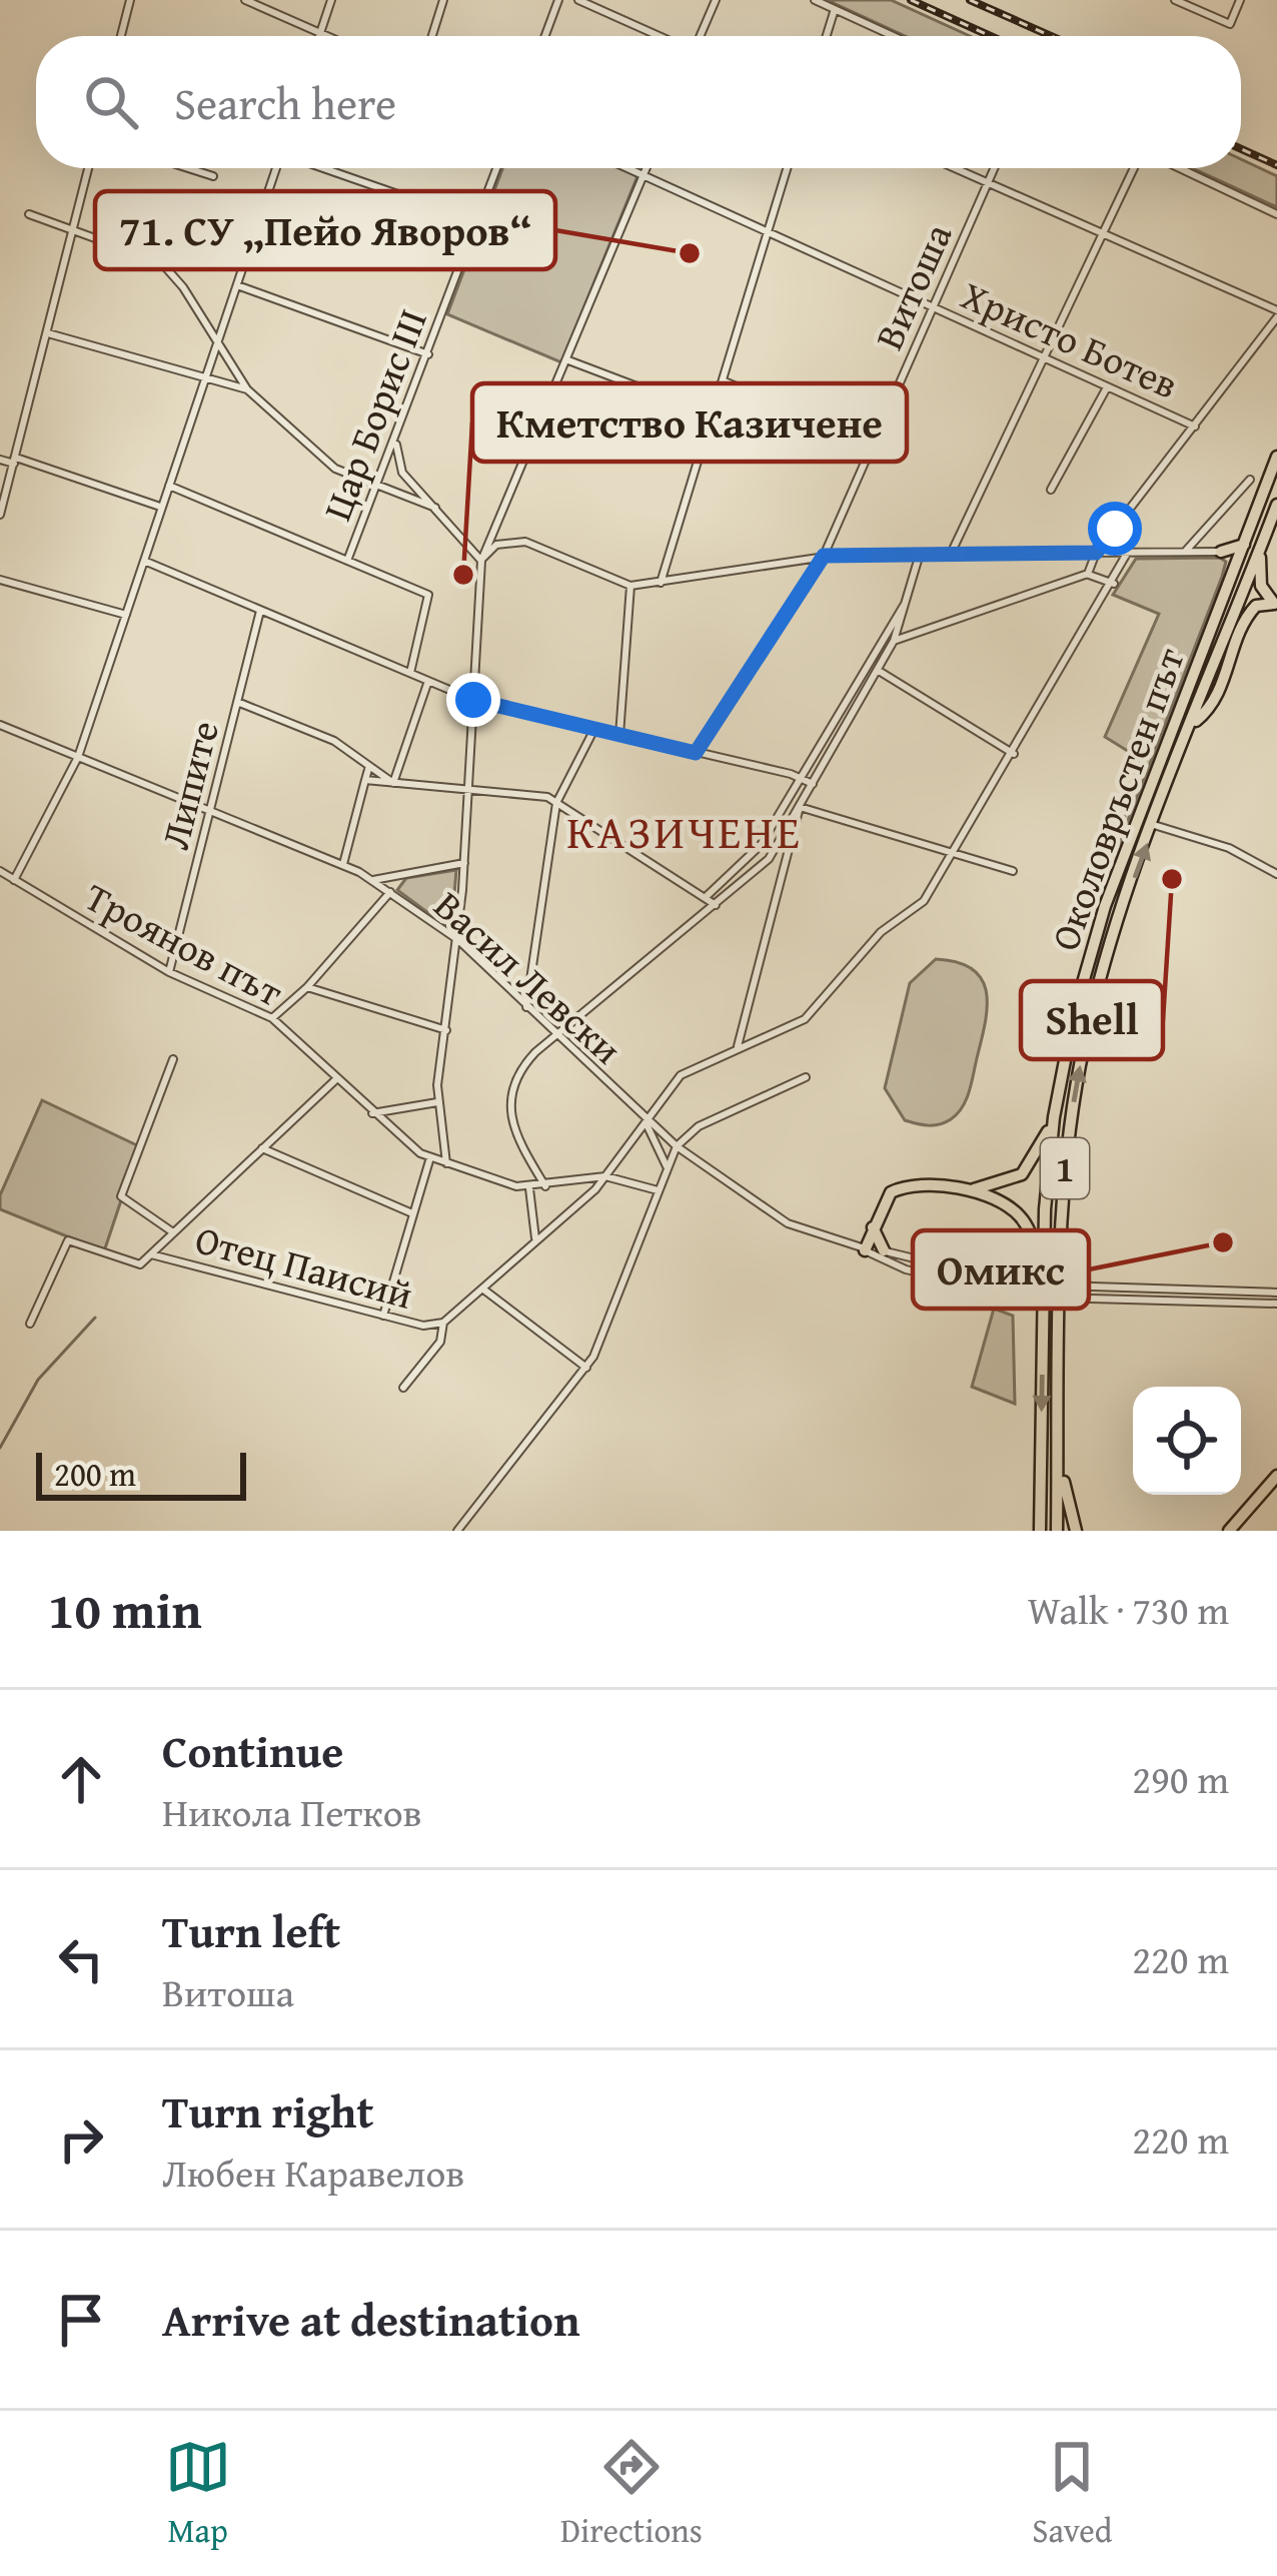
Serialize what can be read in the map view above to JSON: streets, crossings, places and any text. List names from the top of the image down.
{
  "streets": {
    "highway": ["Околовръстен път", "1"],
    "street": [
      "Витоша",
      "Христо Ботев",
      "Цар Борис III",
      "Липите",
      "Троянов път",
      "Васил Левски",
      "Отец Паисий"
    ]
  },
  "crossings": [
    ["Витоша", "Христо Ботев"],
    ["Липите", "Троянов път"],
    ["Липите", "Васил Левски"]
  ],
  "districts": ["КАЗИЧЕНЕ"],
  "places": [
    "71. СУ „Пейо Яворов“",
    "Кметство Казичене",
    "Shell",
    "Омикс"
  ],
  "scale_bar": "200 m",
  "page": {
    "search": "Search here",
    "scale": "200 m",
    "heading": ["10 min", "Walk · 730 m"],
    "list": [
      ["Continue", "Никола Петков", "290 m"],
      ["Turn left", "Витоша", "220 m"],
      ["Turn right", "Любен Каравелов", "220 m"],
      "Arrive at destination"
    ],
    "nav": ["Map", "Directions", "Saved"]
  }
}
